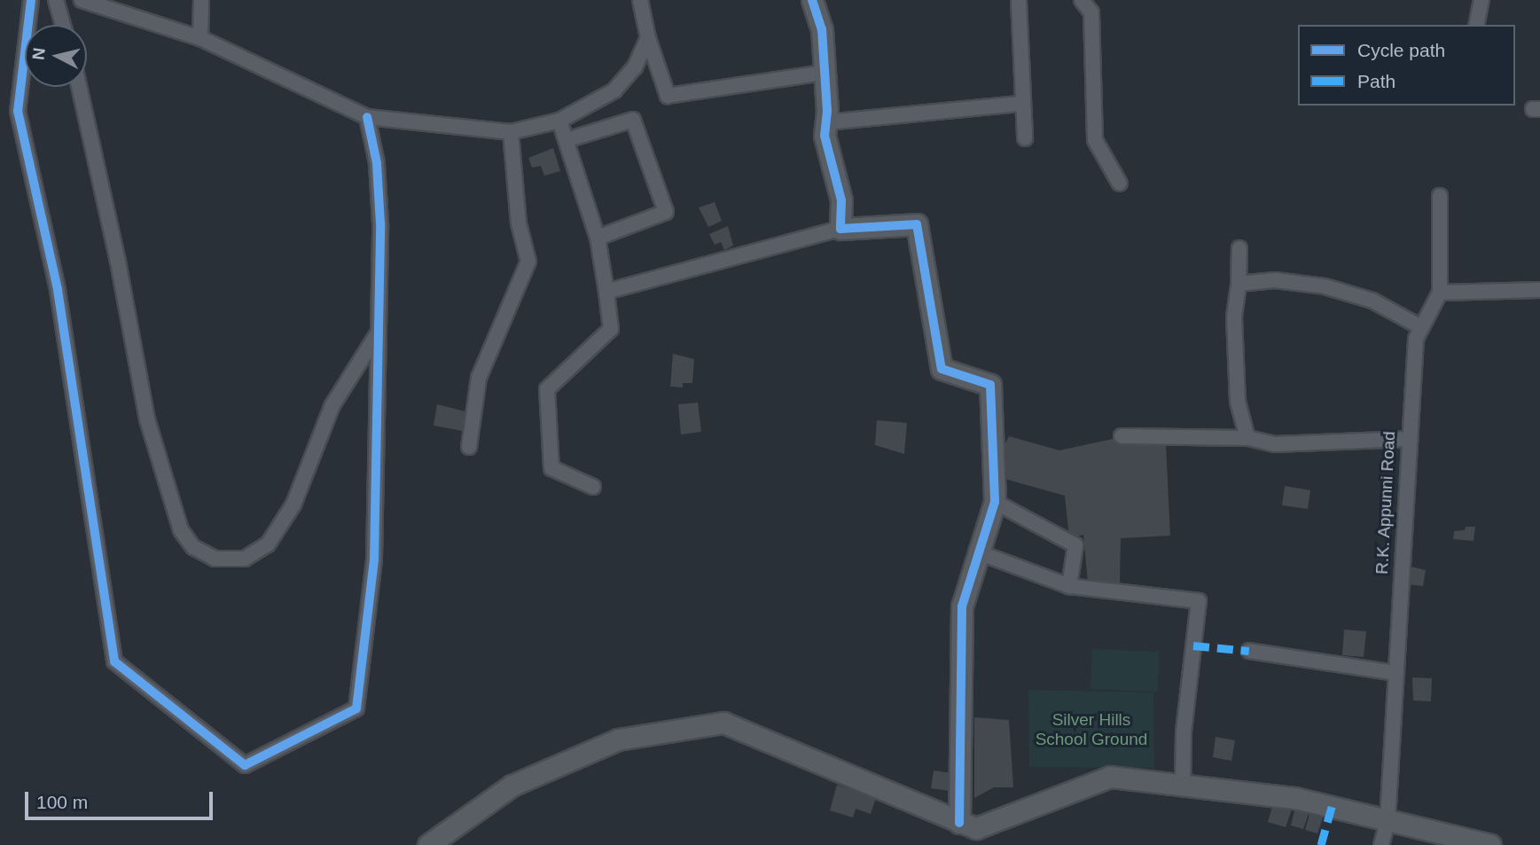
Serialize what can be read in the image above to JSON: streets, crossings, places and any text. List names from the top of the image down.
{
  "streets": {
    "street": ["R.K. Appunni Road"]
  },
  "parks": ["Silver Hills School Ground"],
  "legend": ["Cycle path", "Path"],
  "scale_bar": "100 m",
  "north": "left"
}
